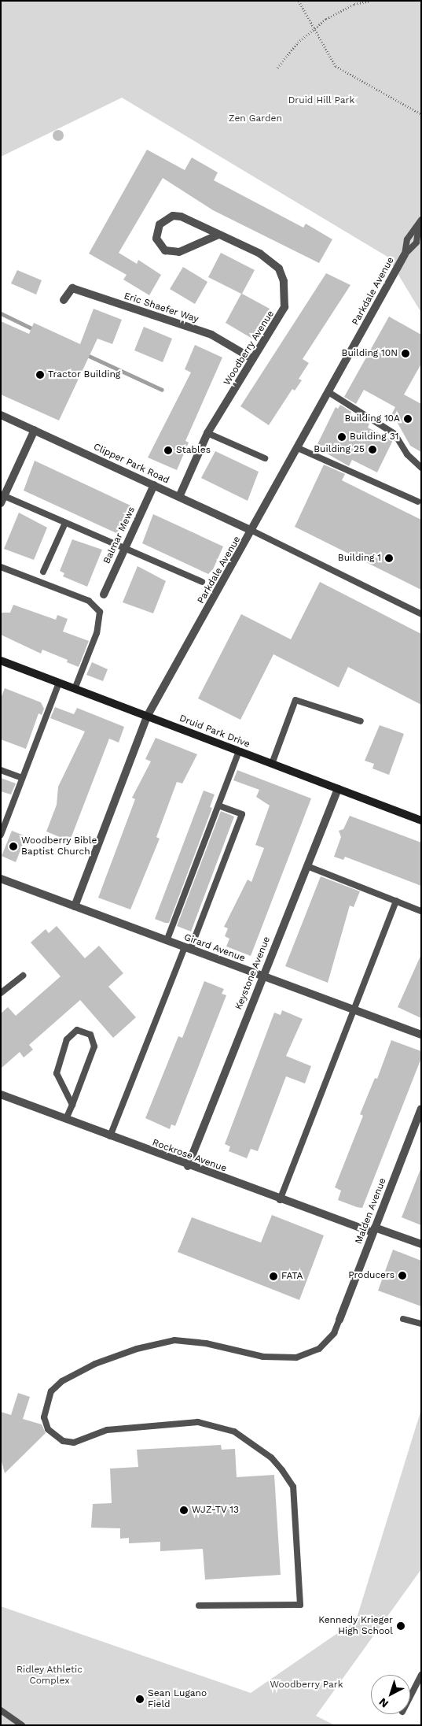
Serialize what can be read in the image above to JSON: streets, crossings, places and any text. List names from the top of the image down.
{
  "streets": {
    "main road": ["Druid Park Drive"],
    "street": [
      "Parkdale Avenue",
      "Eric Shaefer Way",
      "Woodberry Avenue",
      "Clipper Park Road",
      "Balmar Mews",
      "Girard Avenue",
      "Keystone Avenue",
      "Rockrose Avenue",
      "Malden Avenue"
    ]
  },
  "crossings": [
    ["Parkdale Avenue", "Clipper Park Road"],
    ["Parkdale Avenue", "Druid Park Drive"],
    ["Parkdale Avenue", "Girard Avenue"],
    ["Eric Shaefer Way", "Woodberry Avenue"],
    ["Woodberry Avenue", "Clipper Park Road"],
    ["Clipper Park Road", "Balmar Mews"],
    ["Druid Park Drive", "Keystone Avenue"],
    ["Girard Avenue", "Keystone Avenue"],
    ["Keystone Avenue", "Rockrose Avenue"],
    ["Rockrose Avenue", "Malden Avenue"]
  ],
  "parks": [
    "Druid Hill Park",
    "Zen Garden",
    "Ridley Athletic Complex",
    "Woodberry Park"
  ],
  "places": [
    "Building 10N",
    "Tractor Building",
    "Building 10A",
    "Building 31",
    "Building 25",
    "Stables",
    "Building 1",
    "Woodberry Bible Baptist Church",
    "Producers",
    "FATA",
    "WJZ-TV 13",
    "Kennedy Krieger High School",
    "Sean Lugano Field"
  ],
  "north": "bottom left"
}
